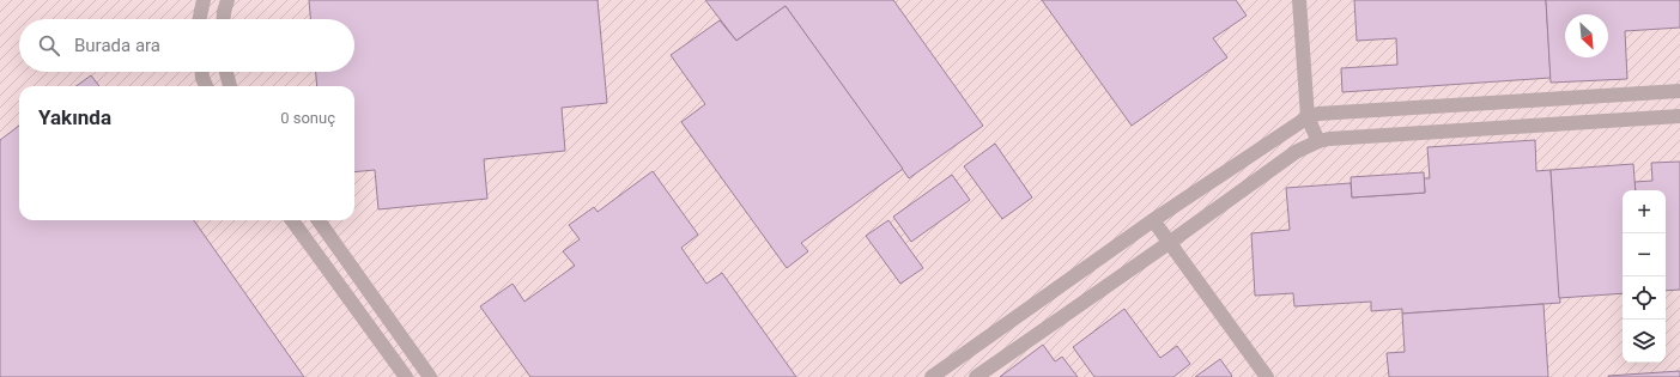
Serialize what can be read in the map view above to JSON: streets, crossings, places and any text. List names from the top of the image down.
{
  "north": "bottom right",
  "page": {
    "search": "Burada ara",
    "heading": ["Yakında", "0 sonuç"],
    "map_buttons": ["+", "−"]
  }
}
